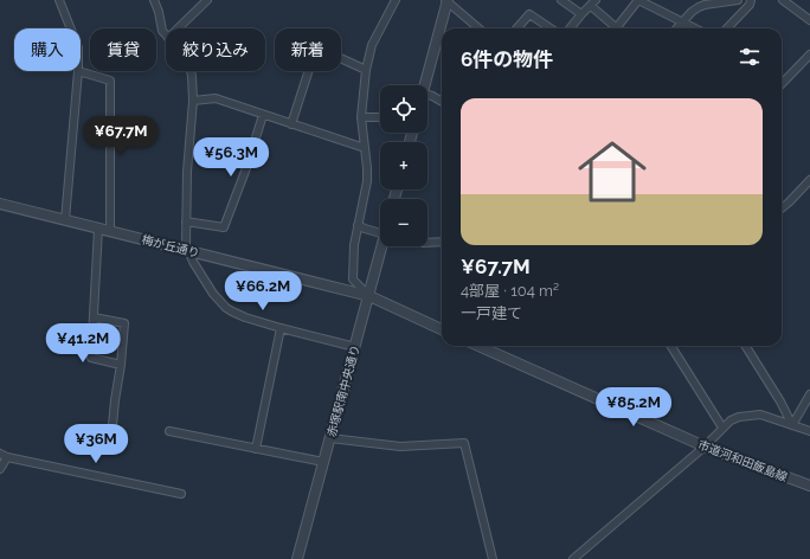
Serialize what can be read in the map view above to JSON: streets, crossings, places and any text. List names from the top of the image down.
{
  "streets": {
    "street": ["梅が丘通り", "赤塚駅南中央通り", "市道河和田飯島線"]
  },
  "crossings": [
    ["梅が丘通り", "赤塚駅南中央通り"]
  ],
  "page": {
    "chip": [
      "購入",
      "賃貸",
      "絞り込み",
      "新着"
    ],
    "heading": "6件の物件",
    "map_buttons": ["+", "−"],
    "list": [
      {
        "name": "¥67.7M",
        "note": "4部屋 · 104 m² · 一戸建て"
      }
    ],
    "price": [
      "¥67.7M",
      "¥56.3M",
      "¥66.2M",
      "¥41.2M",
      "¥85.2M",
      "¥36M"
    ]
  }
}
